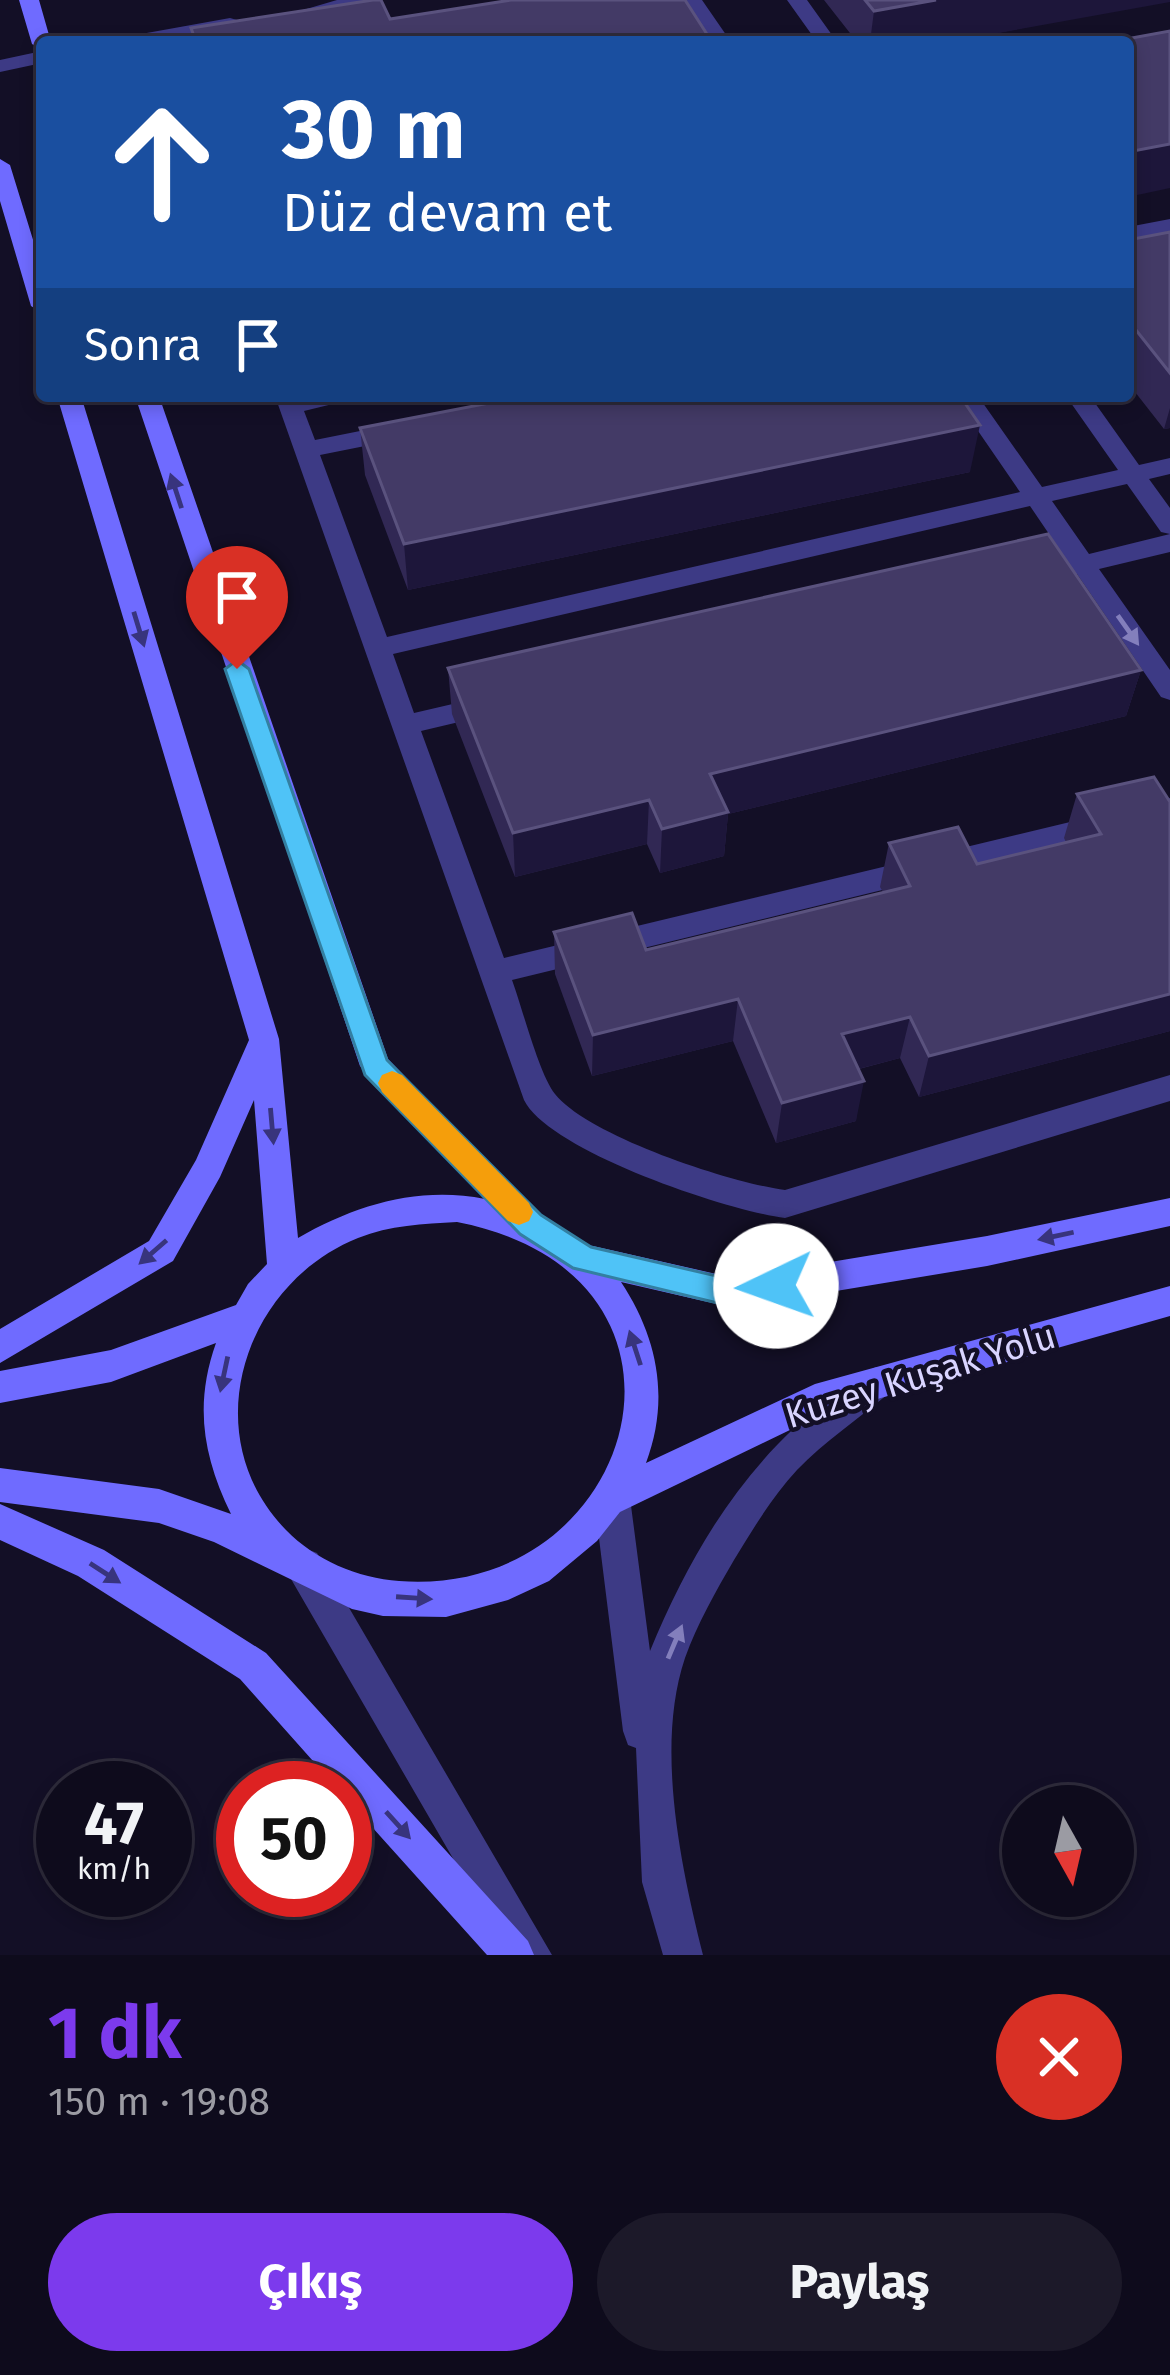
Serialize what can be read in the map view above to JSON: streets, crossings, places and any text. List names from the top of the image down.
{
  "streets": {
    "main road": ["Kuzey Kuşak Yolu"]
  },
  "north": "bottom",
  "page": {
    "turn": ["30 m", "Düz devam et"],
    "then": "Sonra",
    "speed": "47 km/h",
    "limit": "50",
    "heading": ["1 dk", "150 m · 19:08"],
    "buttons": ["Çıkış", "Paylaş"]
  }
}
